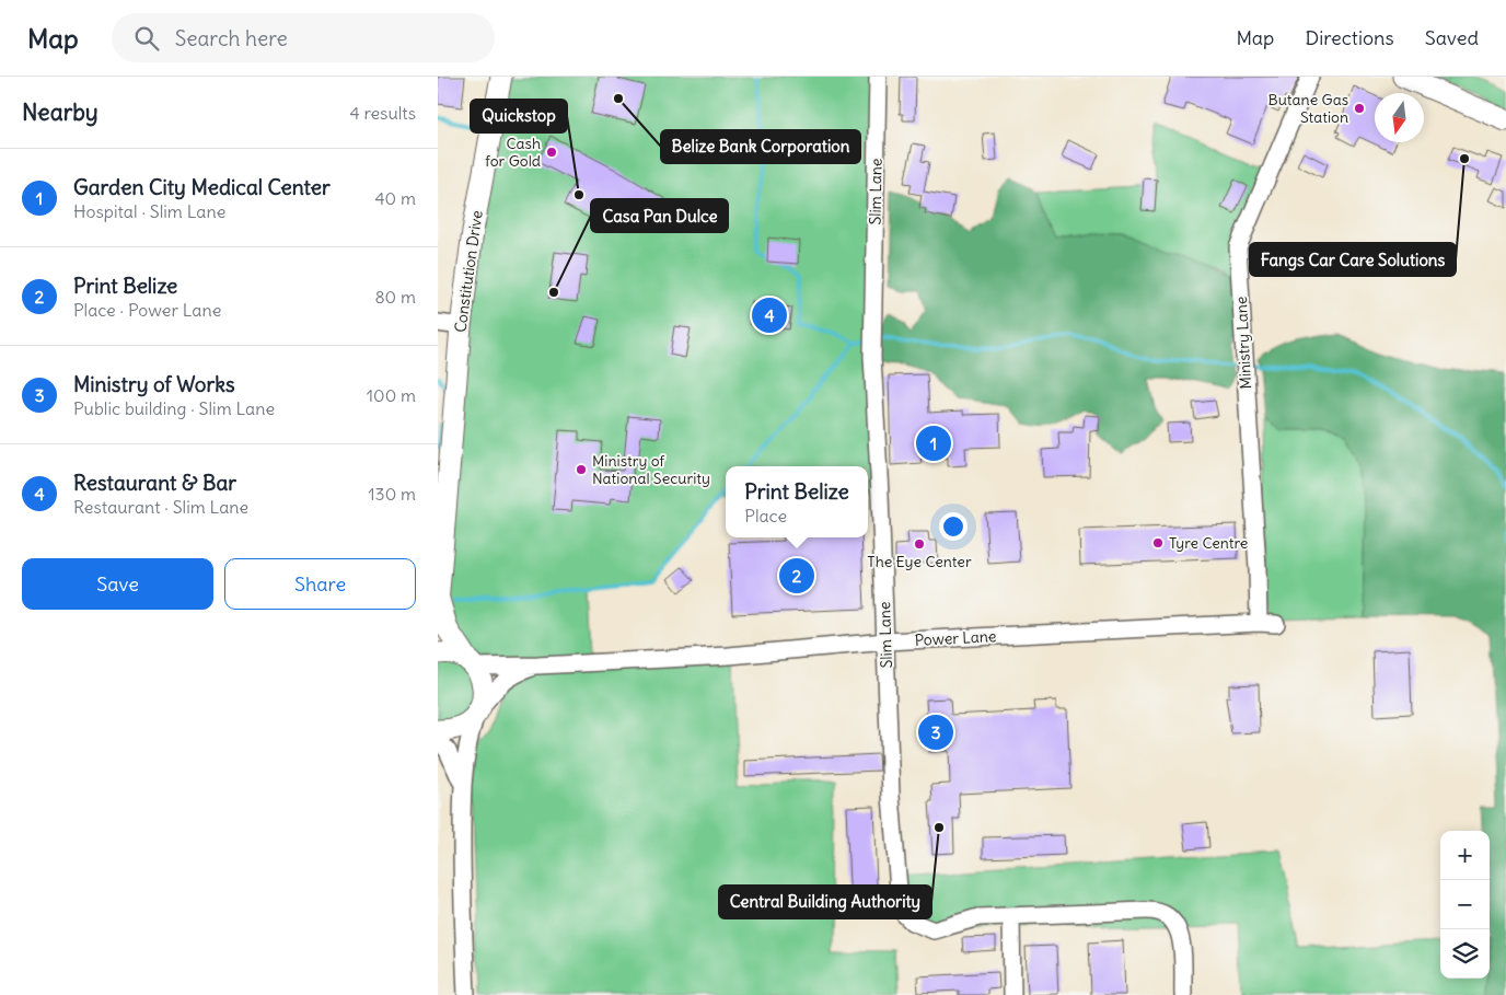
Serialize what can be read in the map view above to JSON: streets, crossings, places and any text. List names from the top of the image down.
{
  "streets": {
    "main road": ["Constitution Drive"],
    "street": ["Slim Lane", "Ministry Lane", "Power Lane"]
  },
  "crossings": [
    ["Slim Lane", "Power Lane"],
    ["Constitution Drive", "Power Lane"],
    ["Ministry Lane", "Power Lane"]
  ],
  "places": [
    "Belize Bank Corporation",
    "Butane Gas Station",
    "Cash for Gold",
    "Fangs Car Care Solutions",
    "Quickstop",
    "Casa Pan Dulce",
    "Ministry of National Security",
    "Tyre Centre",
    "The Eye Center",
    "Central Building Authority"
  ],
  "north": "bottom",
  "page": {
    "header": "Map",
    "search": "Search here",
    "nav": ["Map", "Directions", "Saved"],
    "heading": ["Nearby", "4 results"],
    "list": [
      {
        "mark": "1",
        "name": "Garden City Medical Center",
        "note": "Hospital · Slim Lane",
        "value": "40 m"
      },
      {
        "mark": "2",
        "name": "Print Belize",
        "note": "Place · Power Lane",
        "value": "80 m"
      },
      {
        "mark": "3",
        "name": "Ministry of Works",
        "note": "Public building · Slim Lane",
        "value": "100 m"
      },
      {
        "mark": "4",
        "name": "Restaurant & Bar",
        "note": "Restaurant · Slim Lane",
        "value": "130 m"
      }
    ],
    "pins": [
      "4",
      "1",
      "2",
      "3"
    ],
    "popup": ["Print Belize", "Place"],
    "buttons": ["Save", "Share"],
    "map_buttons": ["+", "−"]
  }
}
